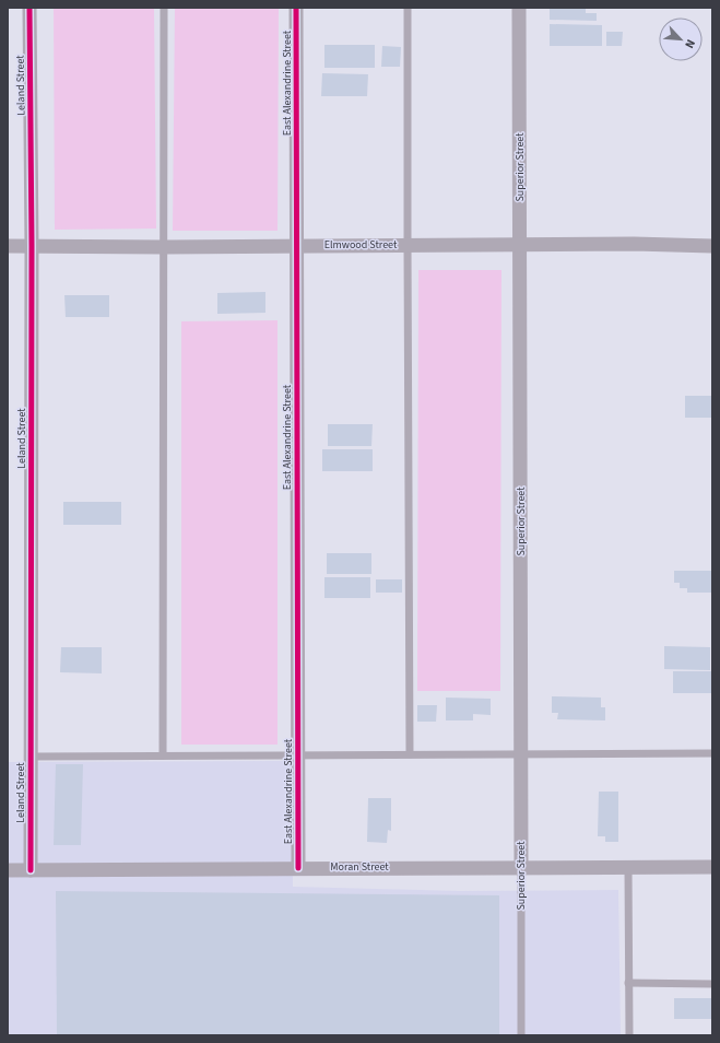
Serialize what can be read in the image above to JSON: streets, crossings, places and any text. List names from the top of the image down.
{
  "streets": {
    "street": [
      "East Alexandrine Street",
      "Leland Street",
      "Superior Street",
      "Elmwood Street",
      "Moran Street"
    ]
  },
  "crossings": [
    ["East Alexandrine Street", "Elmwood Street"],
    ["East Alexandrine Street", "Moran Street"],
    ["Leland Street", "Elmwood Street"],
    ["Leland Street", "Moran Street"],
    ["Superior Street", "Elmwood Street"],
    ["Superior Street", "Moran Street"]
  ],
  "north": "bottom right"
}
